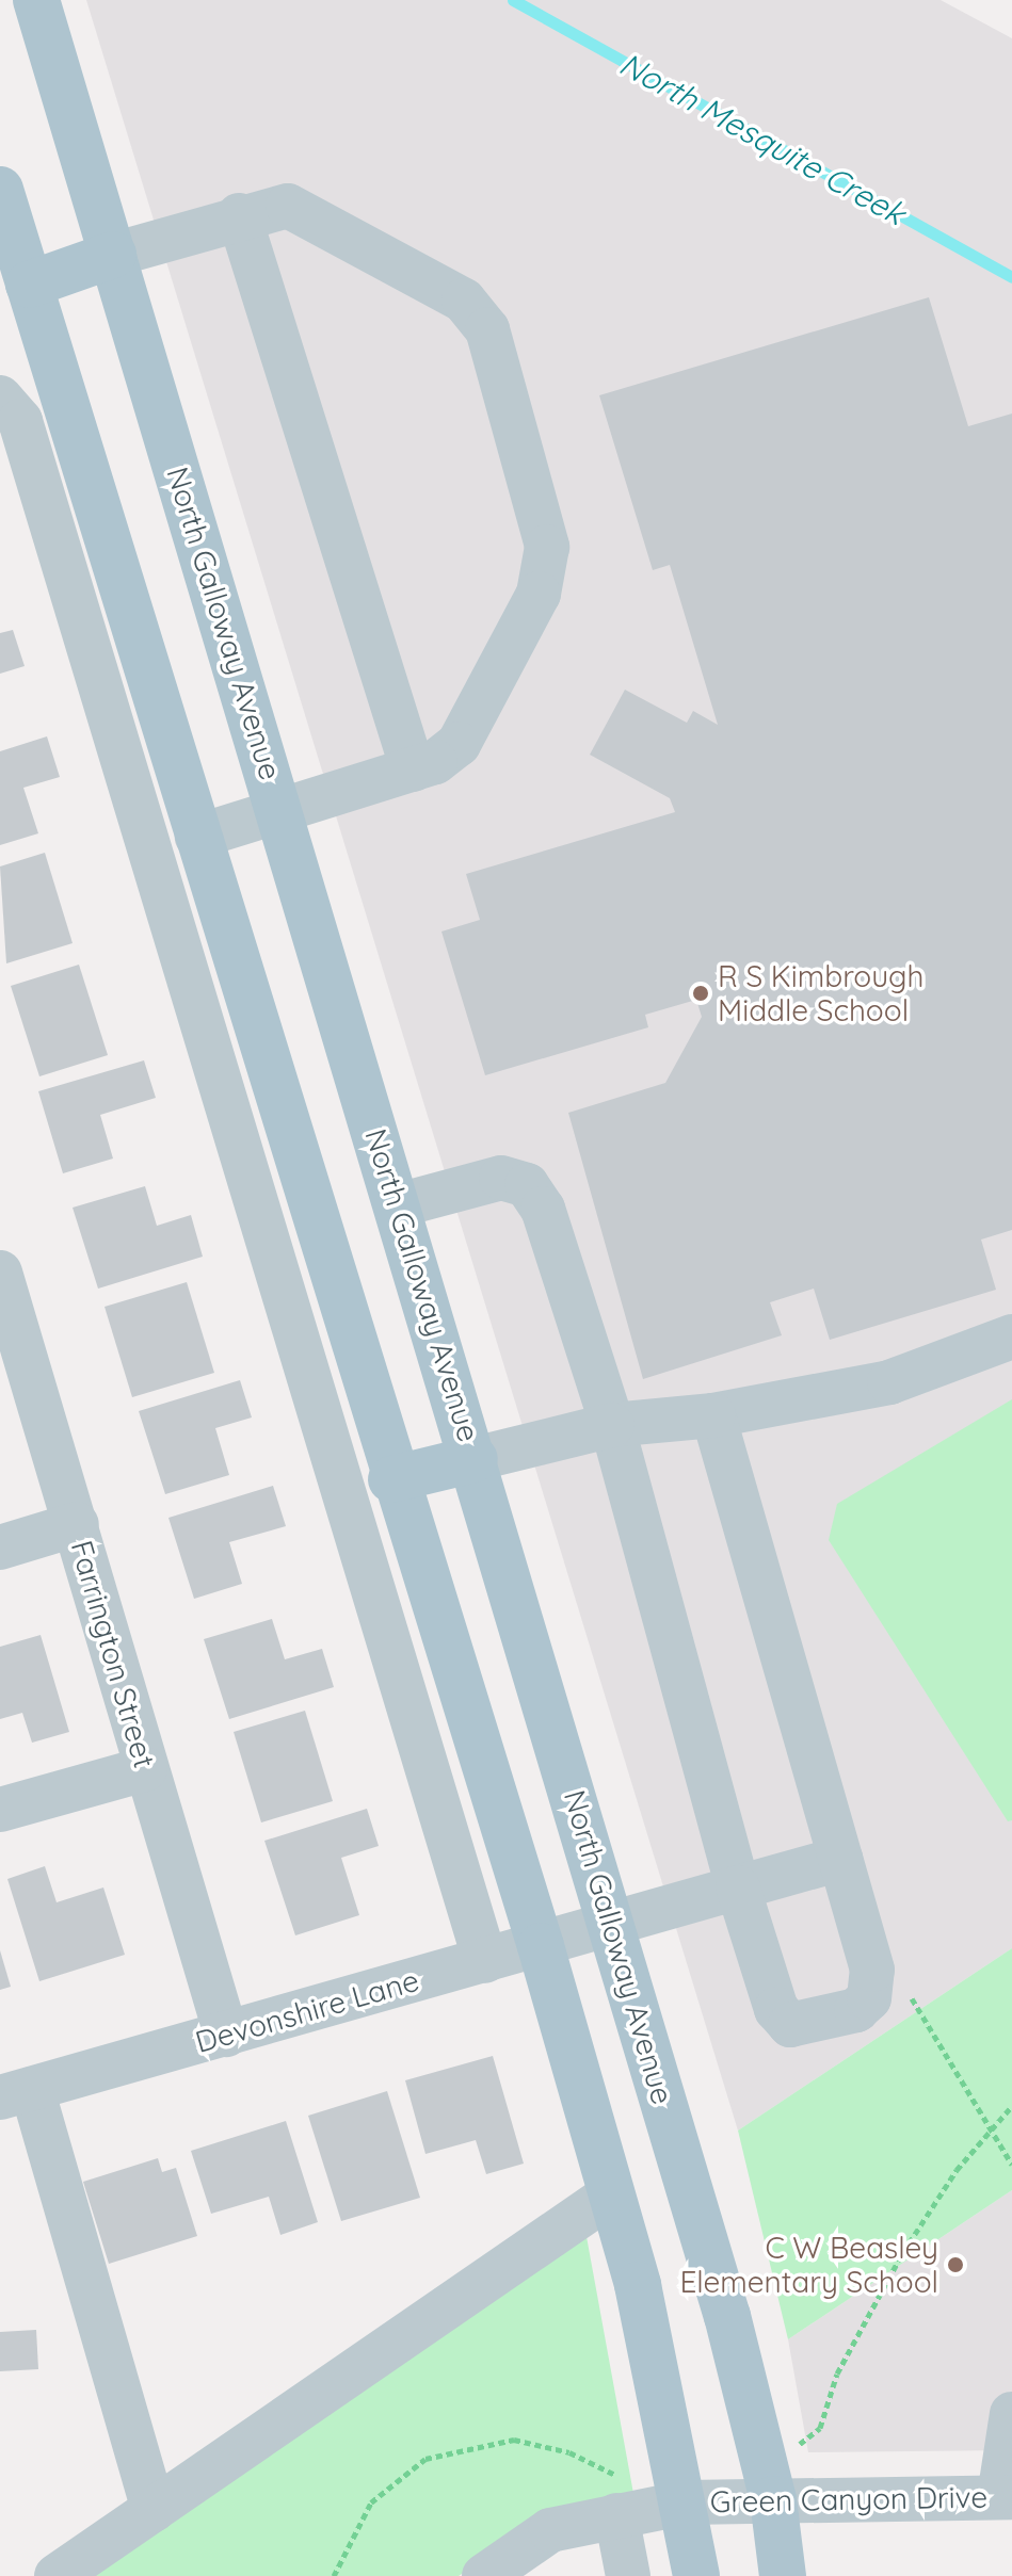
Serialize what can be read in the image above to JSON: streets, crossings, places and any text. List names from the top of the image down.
{
  "streets": {
    "main road": ["North Galloway Avenue"],
    "street": ["Farrington Street", "Devonshire Lane", "Green Canyon Drive"]
  },
  "crossings": [
    ["North Galloway Avenue", "Devonshire Lane"],
    ["North Galloway Avenue", "Green Canyon Drive"],
    ["Farrington Street", "Devonshire Lane"]
  ],
  "water": ["North Mesquite Creek"],
  "places": ["R S Kimbrough Middle School", "C W Beasley Elementary School"]
}
